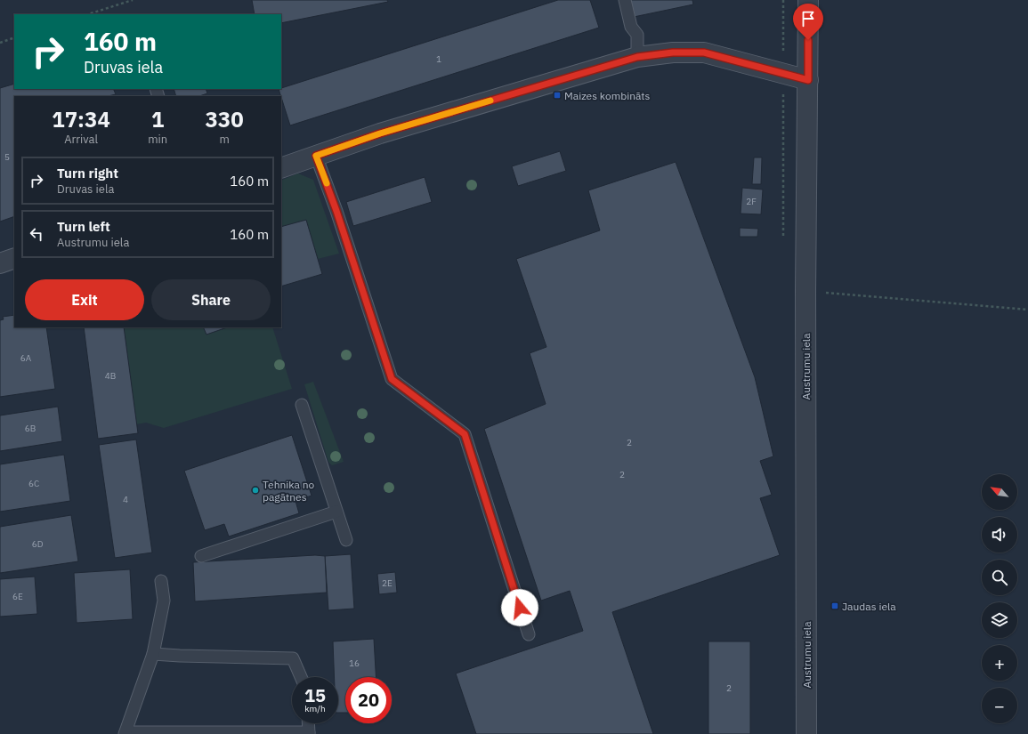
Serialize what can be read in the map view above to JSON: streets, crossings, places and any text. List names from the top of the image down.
{
  "streets": {
    "street": ["Austrumu iela"]
  },
  "places": {
    "transit": ["Maizes kombināts", "Jaudas iela"],
    "other": ["Tehnika no pagātnes"]
  },
  "house_numbers": [
    "1",
    "5",
    "2F",
    "6A",
    "4B",
    "6B",
    "2",
    "2",
    "6C",
    "4",
    "6D",
    "2E",
    "6E",
    "16",
    "2"
  ],
  "north": "top left",
  "page": {
    "turn": ["160 m", "Druvas iela"],
    "eta": [
      "17:34",
      "Arrival",
      "1",
      "min",
      "330",
      "m"
    ],
    "list": [
      {
        "name": "Turn right",
        "note": "Druvas iela",
        "value": "160 m"
      },
      {
        "name": "Turn left",
        "note": "Austrumu iela",
        "value": "160 m"
      }
    ],
    "buttons": ["Exit", "Share"],
    "map_buttons": ["+", "−"],
    "speed": "15 km/h",
    "limit": "20"
  }
}
